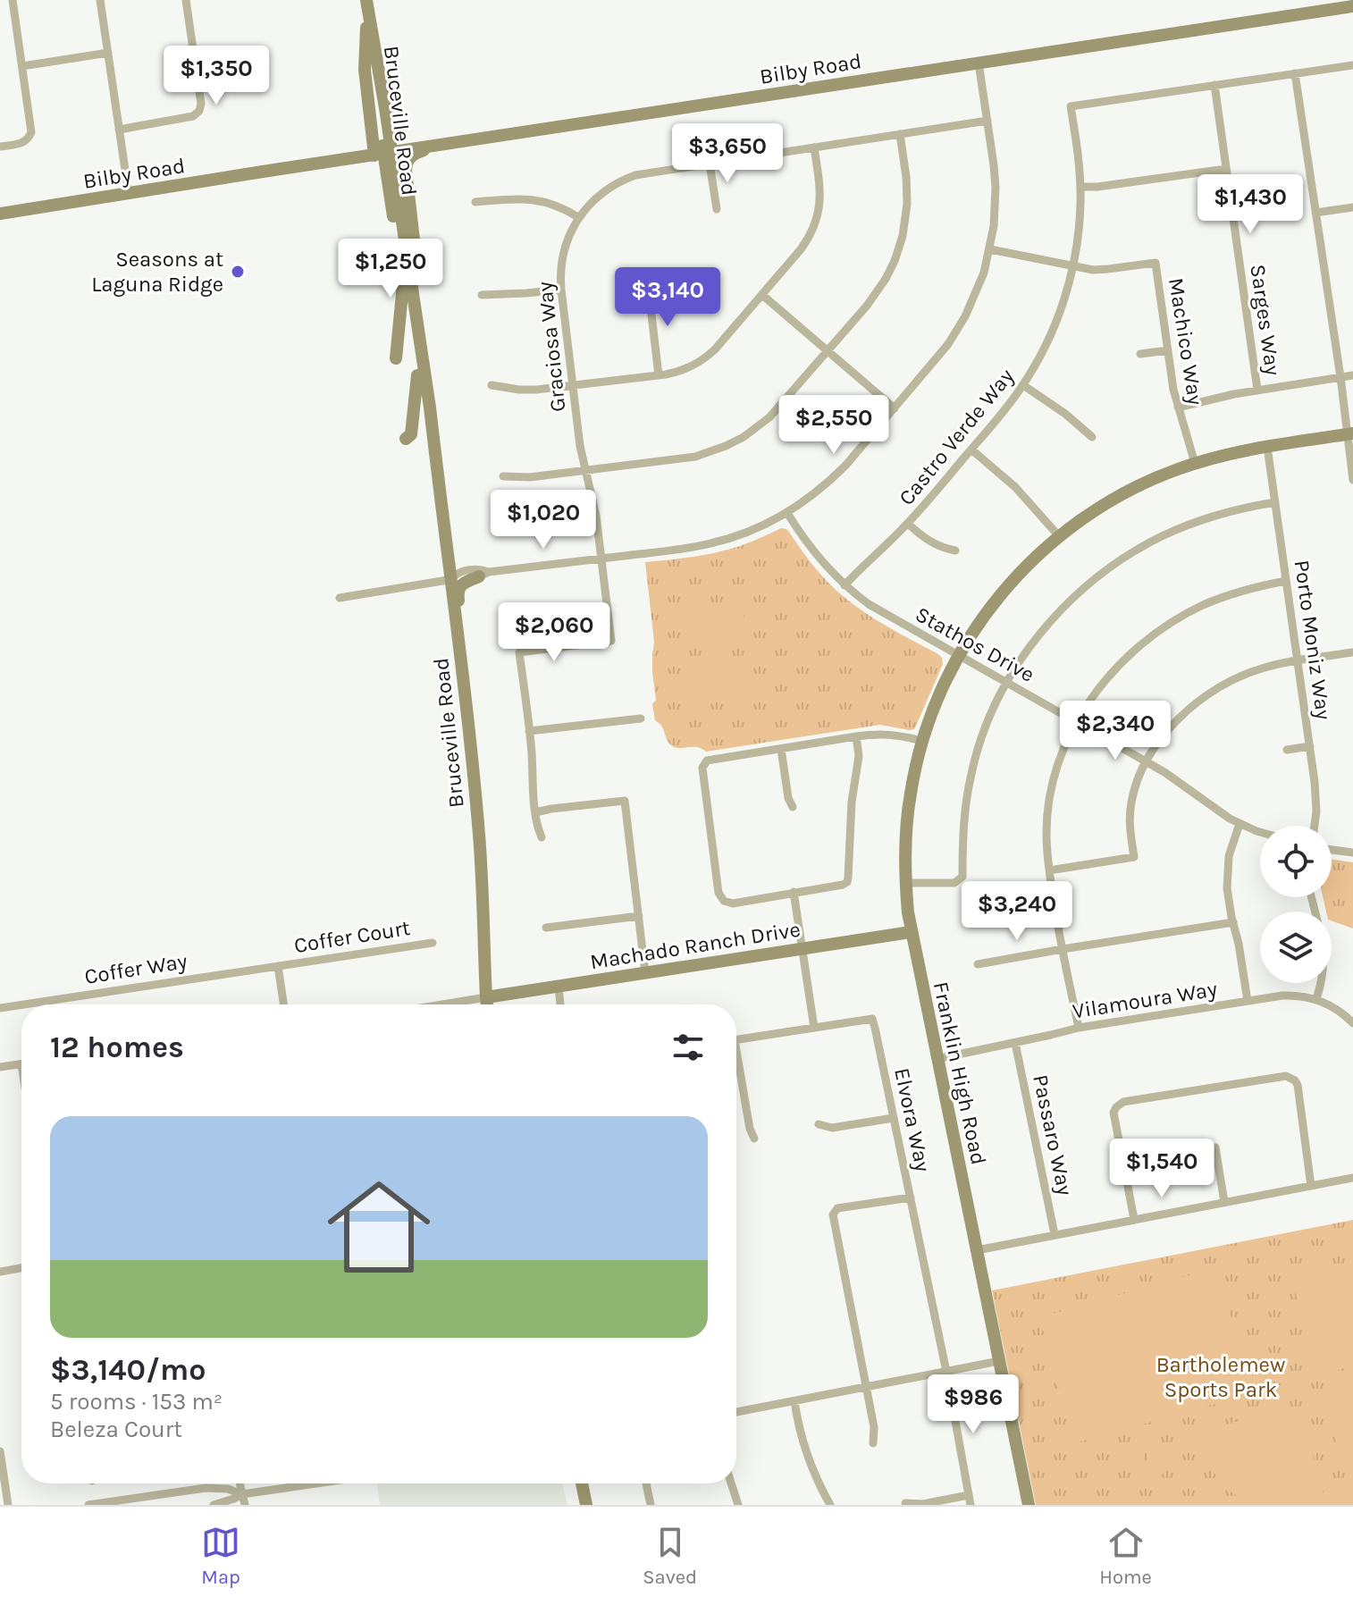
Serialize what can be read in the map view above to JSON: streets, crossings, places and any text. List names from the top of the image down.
{
  "streets": {
    "main road": [
      "Bilby Road",
      "Bruceville Road",
      "Machado Ranch Drive",
      "Franklin High Road"
    ],
    "street": [
      "Sarges Way",
      "Machico Way",
      "Graciosa Way",
      "Castro Verde Way",
      "Porto Moniz Way",
      "Stathos Drive",
      "Coffer Court",
      "Coffer Way",
      "Vilamoura Way",
      "Elvora Way",
      "Passaro Way"
    ]
  },
  "crossings": [
    ["Bilby Road", "Bruceville Road"],
    ["Sarges Way", "Castro Verde Way"],
    ["Machico Way", "Castro Verde Way"],
    ["Machico Way", "Franklin High Road"],
    ["Castro Verde Way", "Stathos Drive"],
    ["Porto Moniz Way", "Franklin High Road"],
    ["Stathos Drive", "Franklin High Road"],
    ["Coffer Court", "Coffer Way"],
    ["Machado Ranch Drive", "Franklin High Road"],
    ["Vilamoura Way", "Franklin High Road"],
    ["Vilamoura Way", "Passaro Way"]
  ],
  "parks": ["Bartholemew Sports Park"],
  "places": ["Seasons at Laguna Ridge"],
  "page": {
    "price": [
      "$1,350",
      "$3,650",
      "$1,430",
      "$1,250",
      "$3,140",
      "$2,550",
      "$1,020",
      "$2,060",
      "$2,340",
      "$3,240",
      "$1,540",
      "$986"
    ],
    "heading": "12 homes",
    "list": [
      {
        "name": "$3,140/mo",
        "note": "5 rooms · 153 m² · Beleza Court"
      }
    ],
    "tabs": ["Map", "Saved", "Home"]
  }
}
